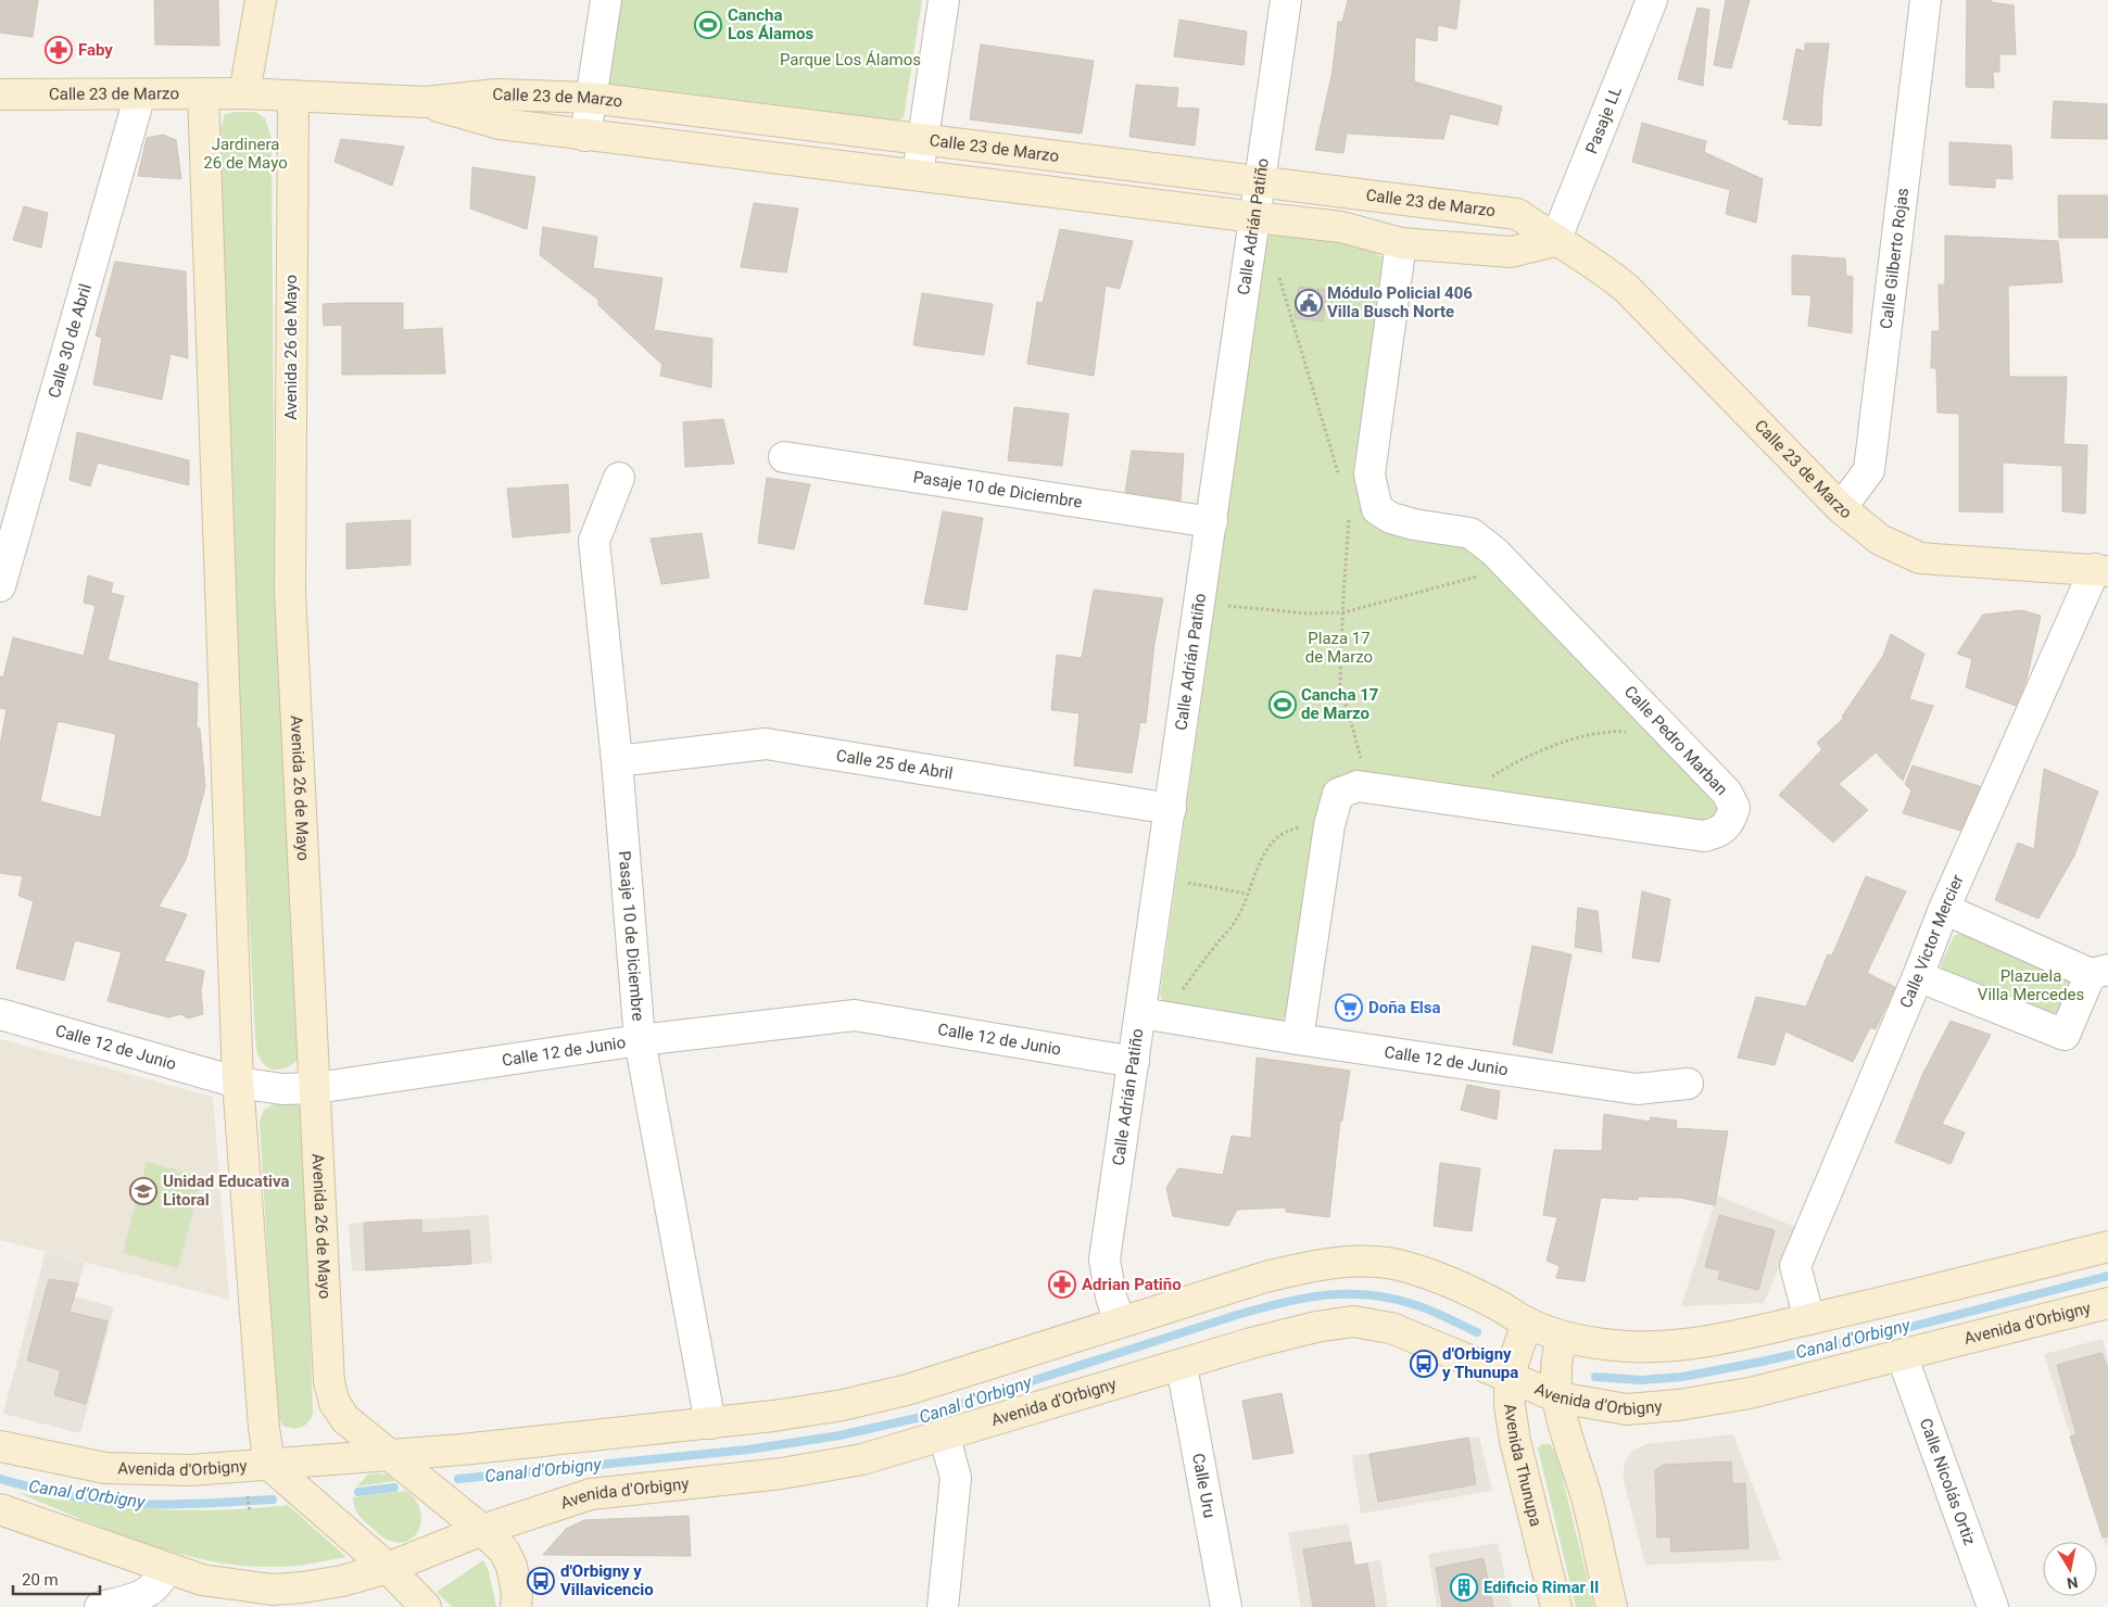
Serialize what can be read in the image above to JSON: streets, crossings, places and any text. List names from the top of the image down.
{
  "streets": {
    "street": [
      "Calle 23 de Marzo",
      "Pasaje LL",
      "Calle Adrián Patiño",
      "Calle Gilberto Rojas",
      "Calle 30 de Abril",
      "Avenida 26 de Mayo",
      "Pasaje 10 de Diciembre",
      "Calle Pedro Marban",
      "Calle 25 de Abril",
      "Calle Victor Mercier",
      "Calle 12 de Junio",
      "Avenida d'Orbigny",
      "Avenida Thunupa",
      "Calle Nicolás Ortiz",
      "Calle Uru"
    ]
  },
  "crossings": [
    ["Calle 23 de Marzo", "Pasaje LL"],
    ["Calle 23 de Marzo", "Calle Adrián Patiño"],
    ["Calle 23 de Marzo", "Calle Gilberto Rojas"],
    ["Calle 23 de Marzo", "Calle 30 de Abril"],
    ["Calle 23 de Marzo", "Avenida 26 de Mayo"],
    ["Calle 23 de Marzo", "Calle Pedro Marban"],
    ["Calle 23 de Marzo", "Calle Victor Mercier"],
    ["Calle Adrián Patiño", "Pasaje 10 de Diciembre"],
    ["Calle Adrián Patiño", "Calle 25 de Abril"],
    ["Calle Adrián Patiño", "Calle 12 de Junio"],
    ["Calle Adrián Patiño", "Avenida d'Orbigny"],
    ["Avenida 26 de Mayo", "Calle 12 de Junio"],
    ["Avenida 26 de Mayo", "Avenida d'Orbigny"],
    ["Pasaje 10 de Diciembre", "Calle 25 de Abril"],
    ["Pasaje 10 de Diciembre", "Calle 12 de Junio"],
    ["Pasaje 10 de Diciembre", "Avenida d'Orbigny"],
    ["Calle Victor Mercier", "Avenida d'Orbigny"],
    ["Avenida d'Orbigny", "Avenida Thunupa"],
    ["Avenida d'Orbigny", "Calle Nicolás Ortiz"],
    ["Avenida d'Orbigny", "Calle Uru"]
  ],
  "water": ["Canal d'Orbigny"],
  "parks": [
    "Parque Los Álamos",
    "Jardinera 26 de Mayo",
    "Plaza 17 de Marzo",
    "Plazuela Villa Mercedes"
  ],
  "places": {
    "sports": ["Cancha Los Álamos", "Cancha 17 de Marzo"],
    "pharmacy": ["Faby", "Adrian Patiño"],
    "public building": ["Módulo Policial 406 Villa Busch Norte"],
    "supermarket": ["Doña Elsa"],
    "school or university": ["Unidad Educativa Litoral"],
    "bus stop": ["d'Orbigny y Thunupa", "d'Orbigny y Villavicencio"],
    "building": ["Edificio Rimar II"]
  },
  "scale_bar": "20 m",
  "north": "bottom"
}
